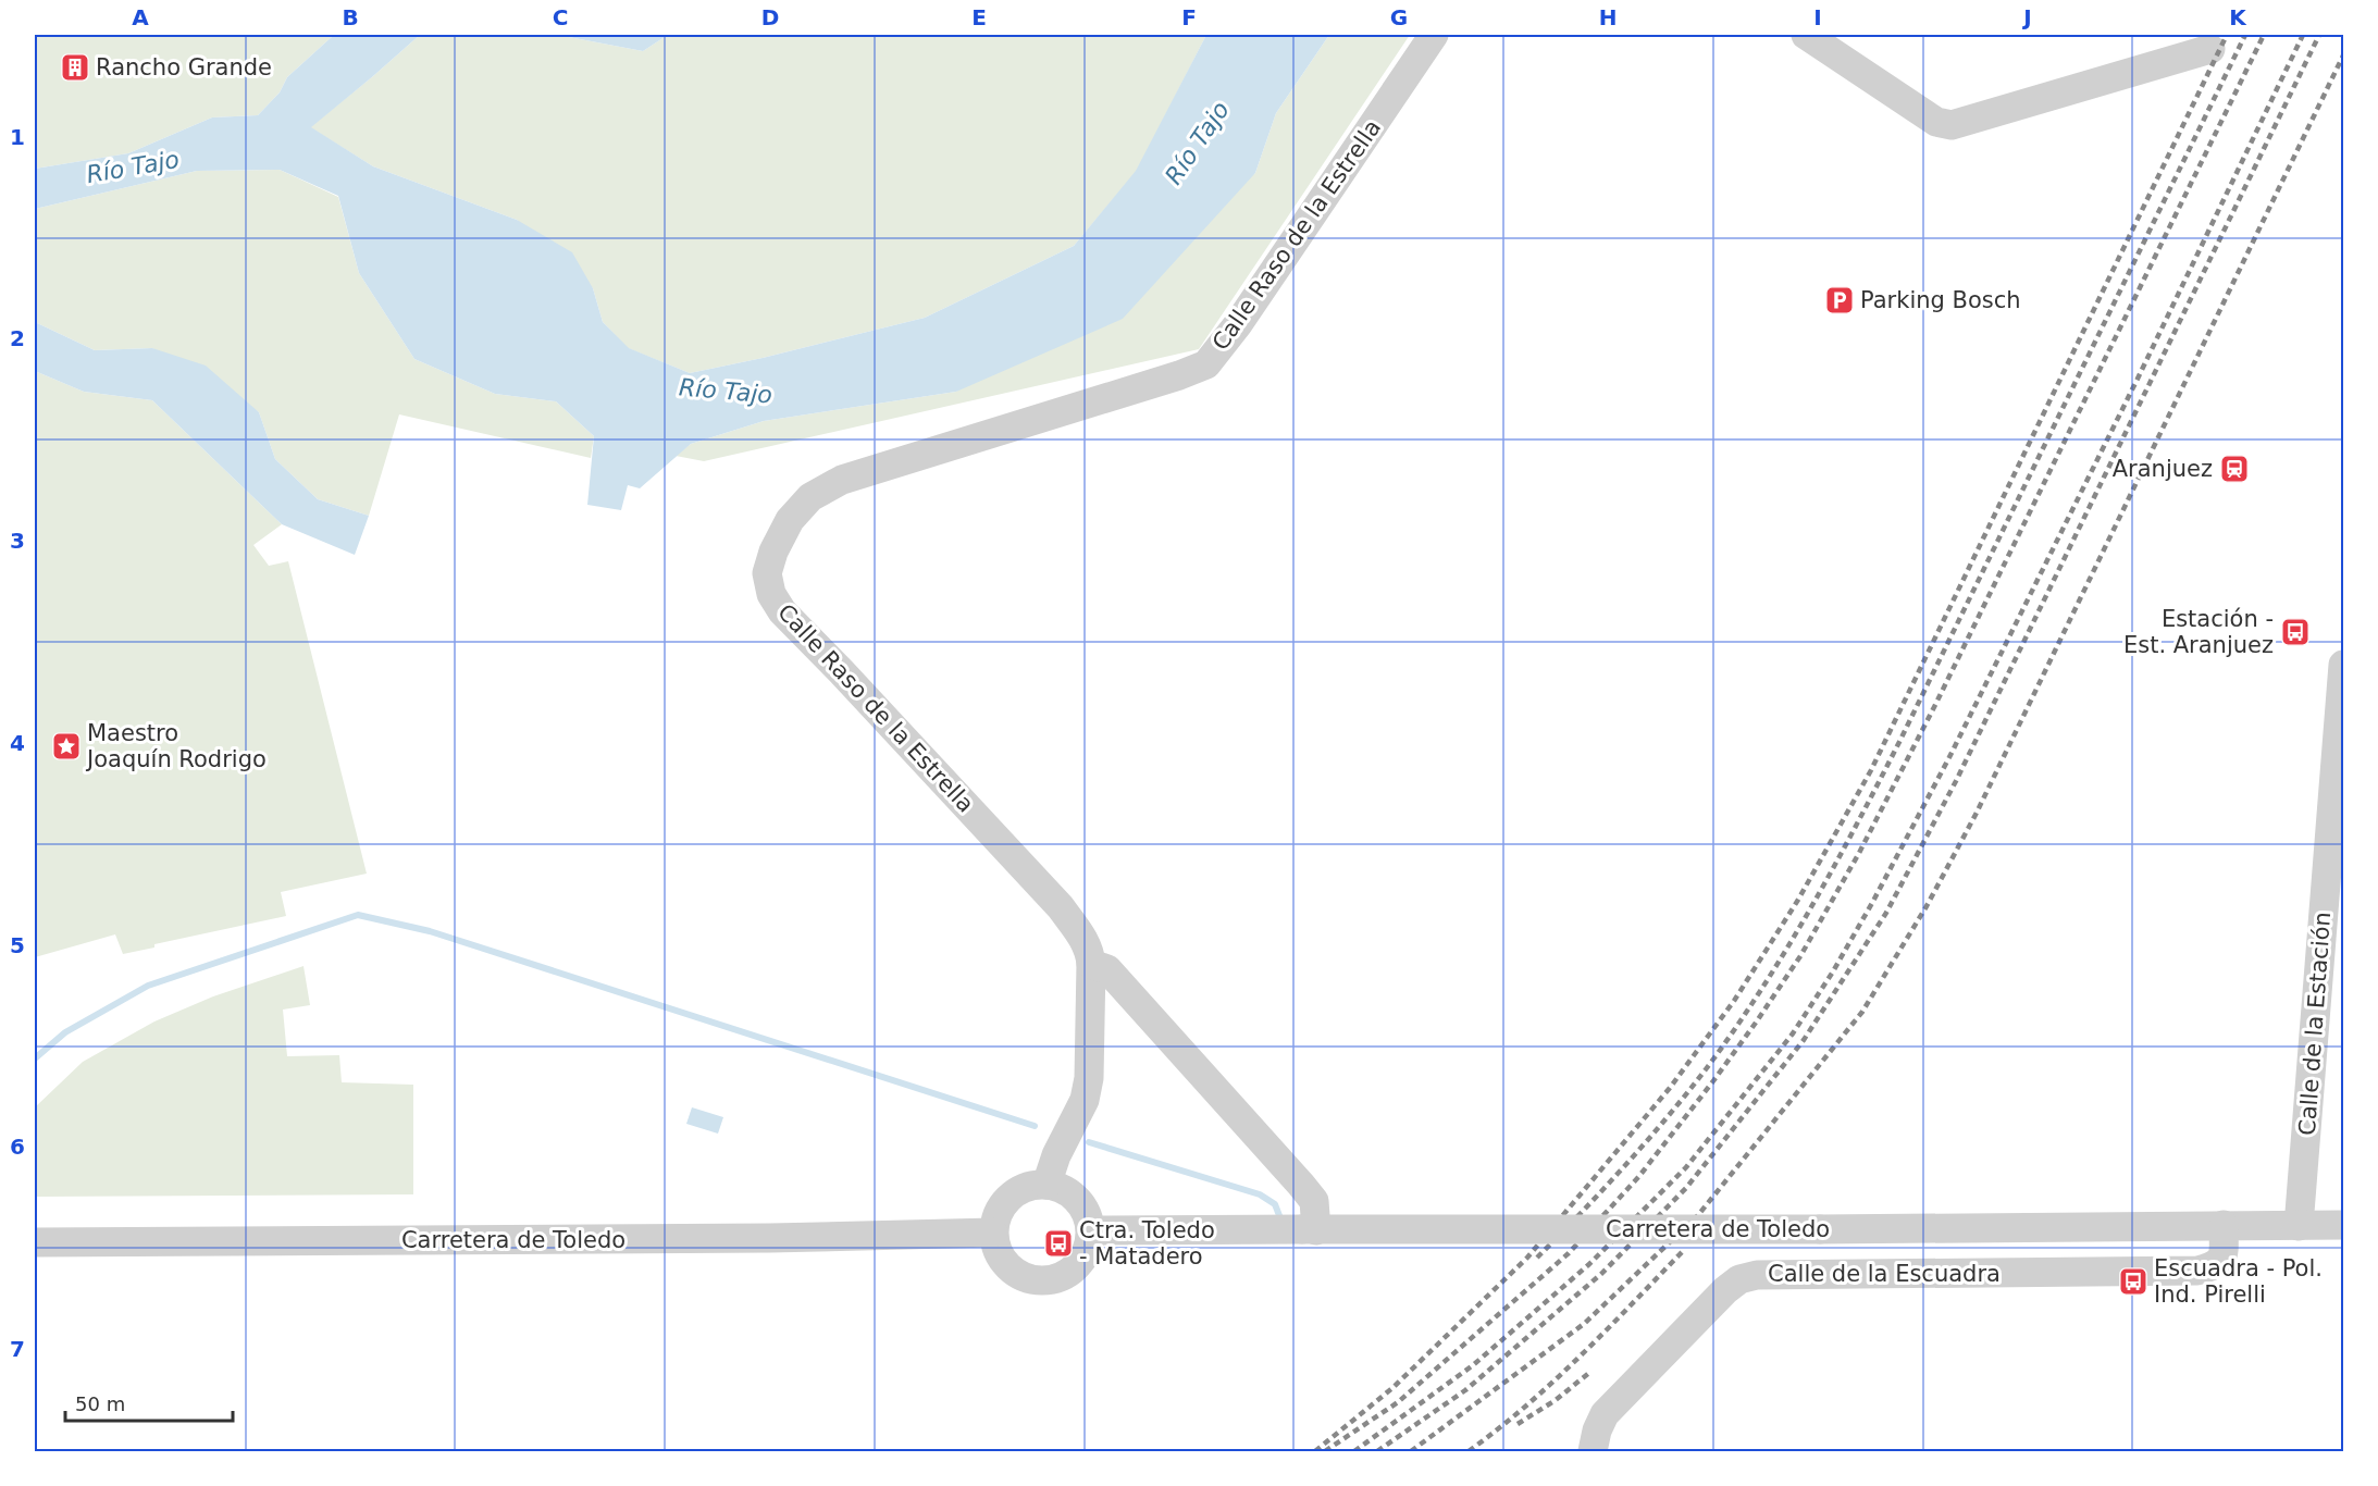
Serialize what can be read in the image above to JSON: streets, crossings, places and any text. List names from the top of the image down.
{
  "streets": {
    "street": [
      "Calle Raso de la Estrella",
      "Calle de la Estación",
      "Carretera de Toledo",
      "Calle de la Escuadra"
    ]
  },
  "crossings": [
    ["Calle de la Estación", "Carretera de Toledo"],
    ["Carretera de Toledo", "Calle de la Escuadra"]
  ],
  "water": ["Río Tajo"],
  "places": {
    "building": ["Rancho Grande"],
    "parking": ["Parking Bosch"],
    "station": ["Aranjuez"],
    "bus stop": ["Estación - Est. Aranjuez", "Ctra. Toledo - Matadero", "Escuadra - Pol. Ind. Pirelli"],
    "place": ["Maestro Joaquín Rodrigo"]
  },
  "scale_bar": "50 m",
  "grid": {
    "columns": [
      "A",
      "B",
      "C",
      "D",
      "E",
      "F",
      "G",
      "H",
      "I",
      "J",
      "K"
    ],
    "rows": [
      "1",
      "2",
      "3",
      "4",
      "5",
      "6",
      "7"
    ]
  }
}
